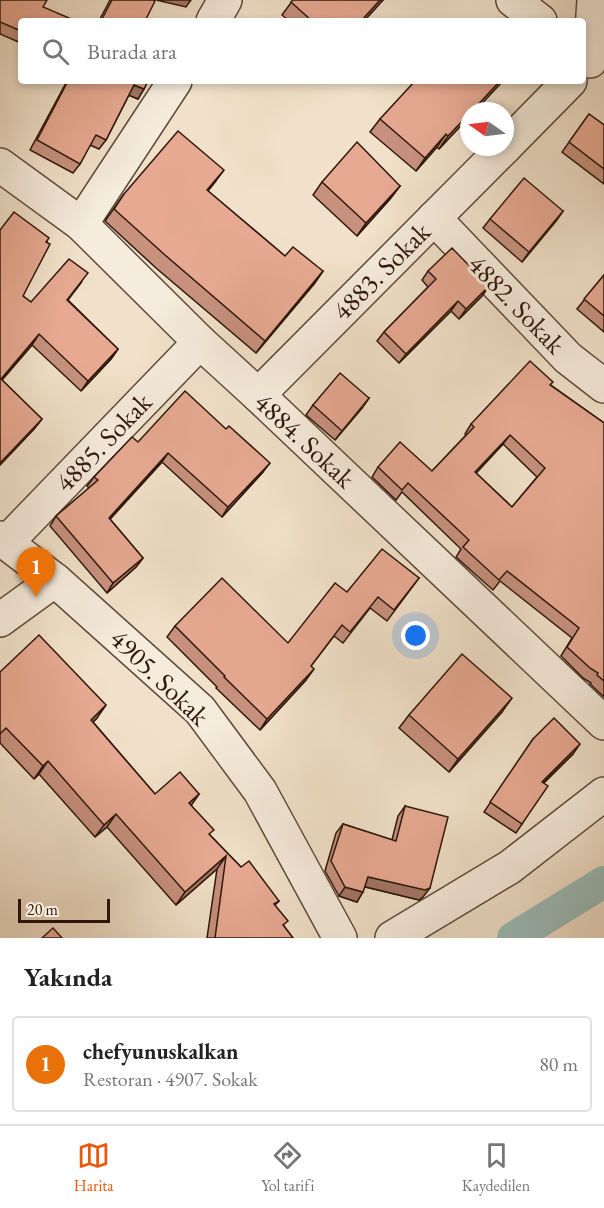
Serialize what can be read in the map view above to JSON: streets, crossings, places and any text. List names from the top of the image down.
{
  "streets": {
    "street": [
      "4883. Sokak",
      "4882. Sokak",
      "4884. Sokak",
      "4885. Sokak",
      "4905. Sokak"
    ]
  },
  "crossings": [
    ["4883. Sokak", "4882. Sokak"],
    ["4883. Sokak", "4884. Sokak"],
    ["4884. Sokak", "4885. Sokak"],
    ["4885. Sokak", "4905. Sokak"]
  ],
  "scale_bar": "20 m",
  "north": "left",
  "page": {
    "search": "Burada ara",
    "pins": "1",
    "scale": "20 m",
    "heading": "Yakında",
    "list": [
      {
        "mark": "1",
        "name": "chefyunuskalkan",
        "note": "Restoran · 4907. Sokak",
        "value": "80 m"
      }
    ],
    "nav": ["Harita", "Yol tarifi", "Kaydedilen"]
  }
}
